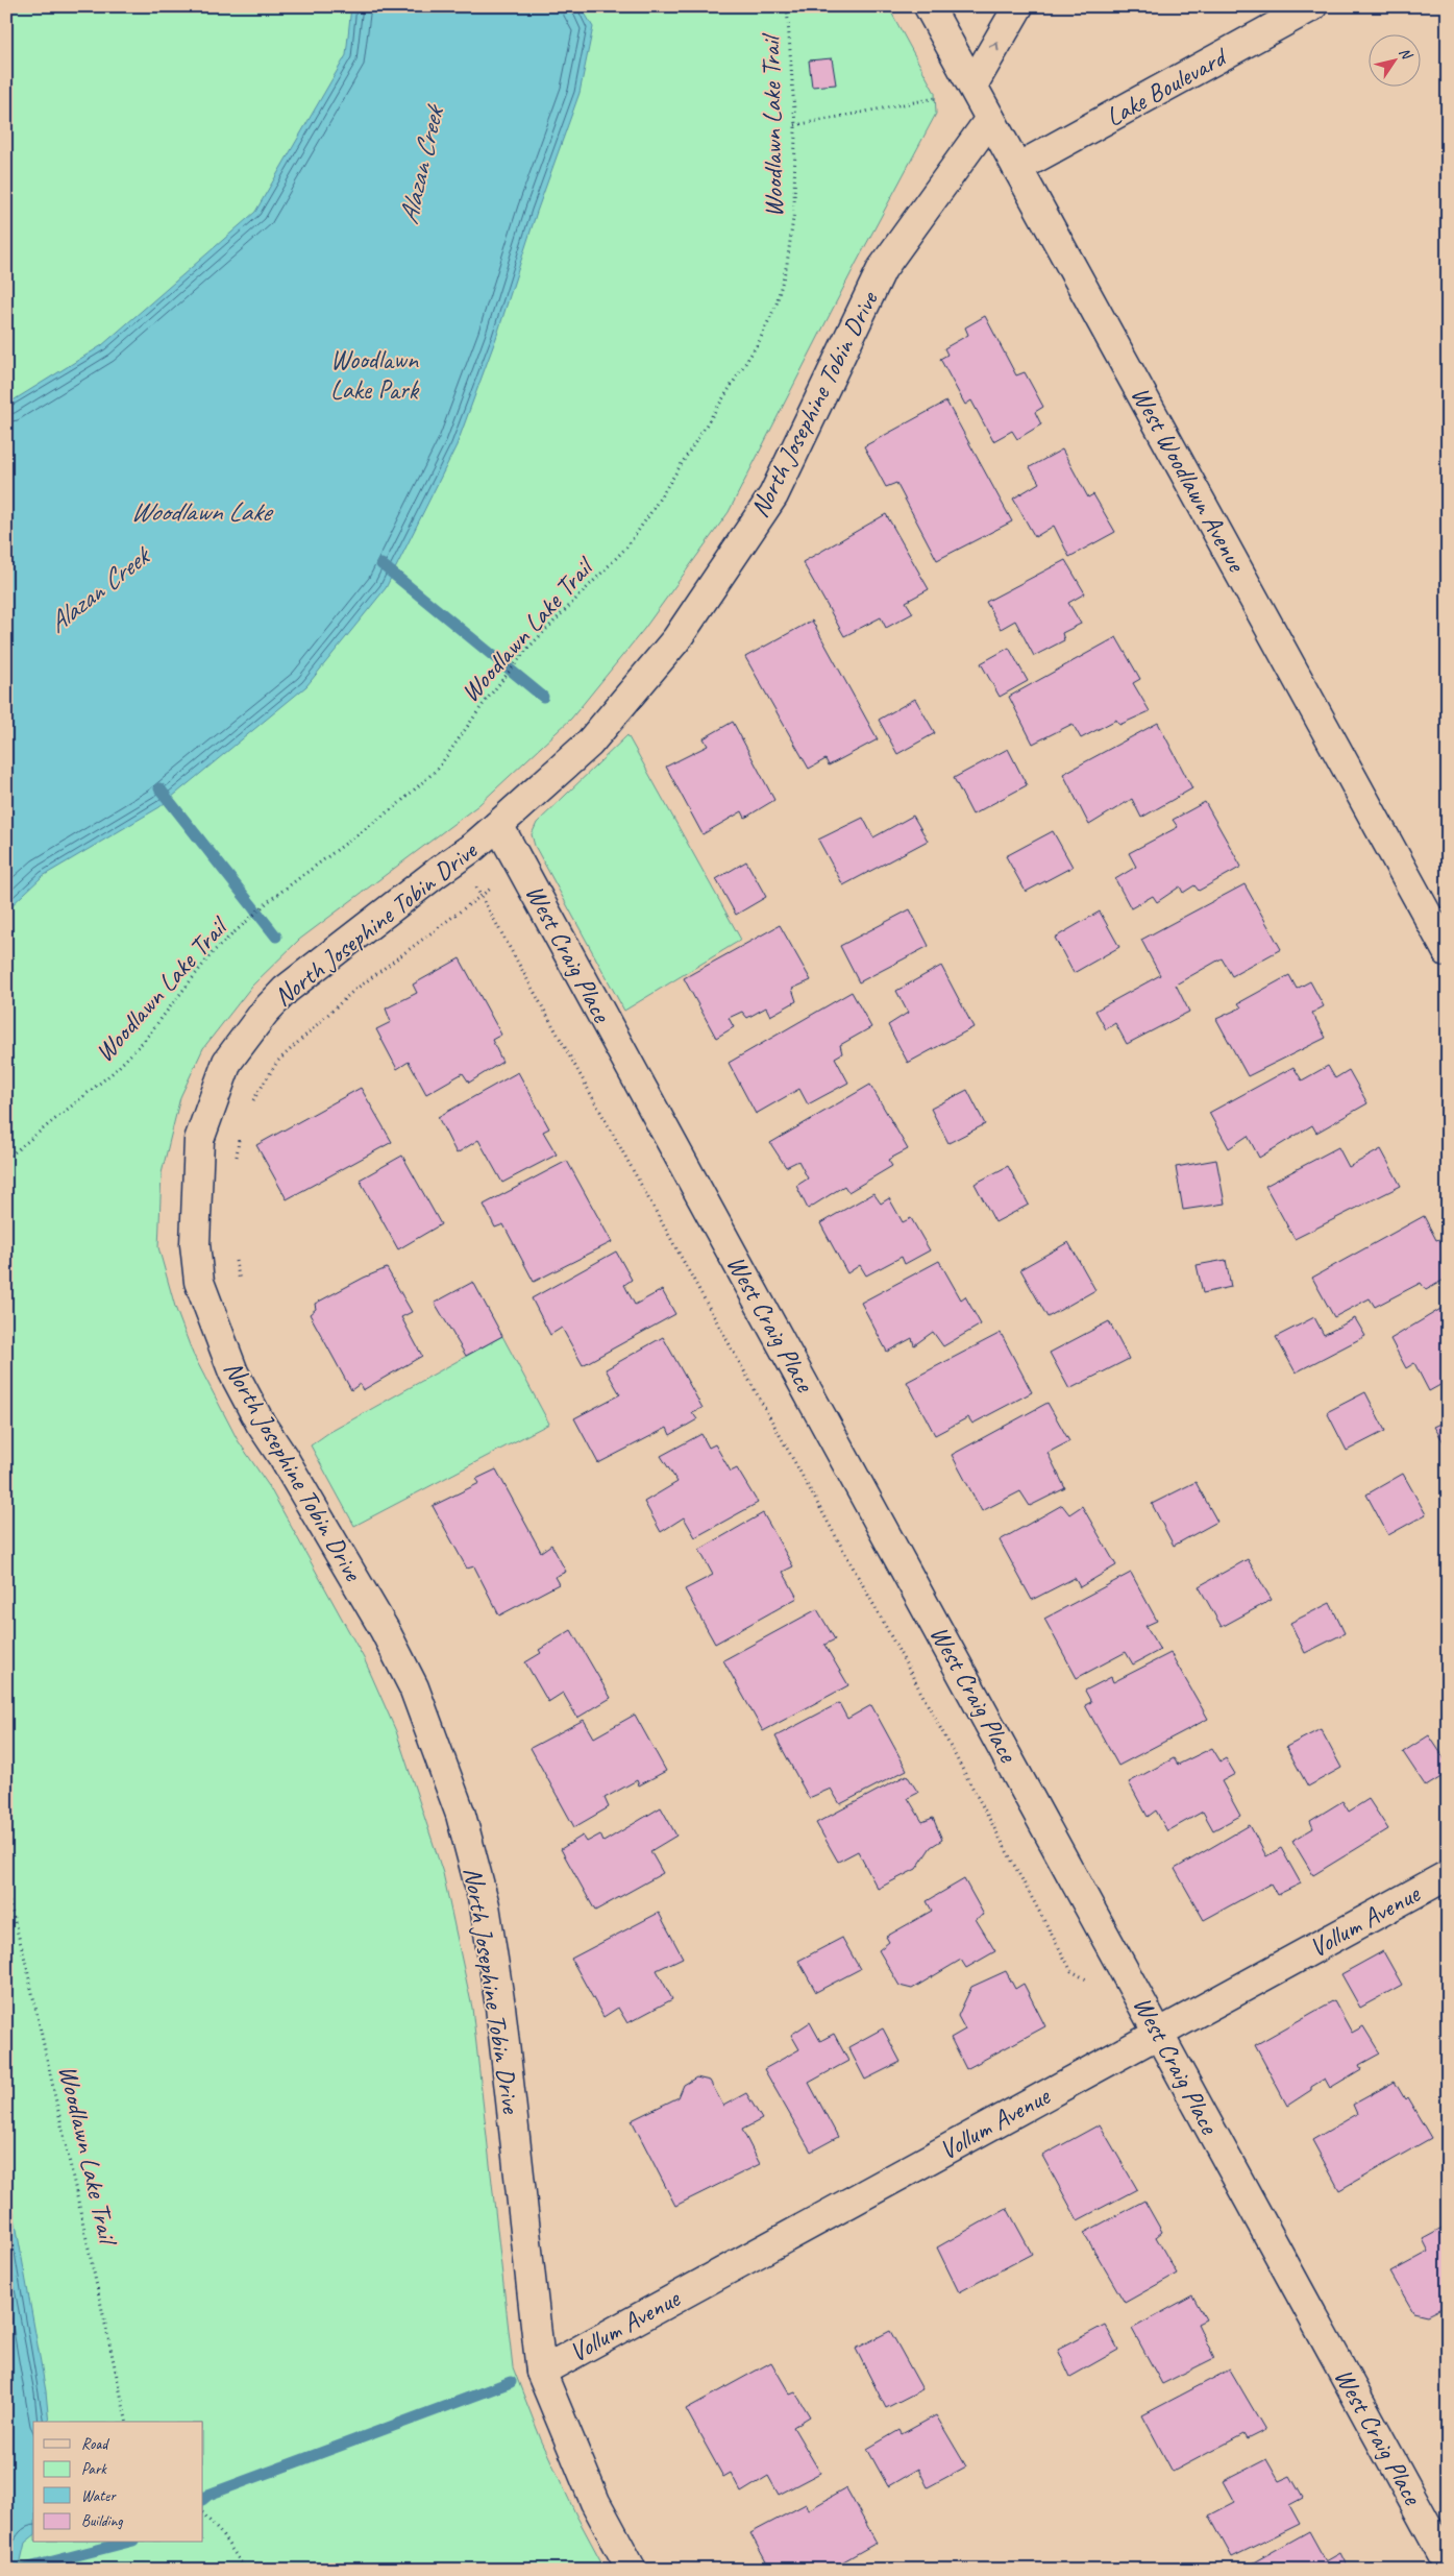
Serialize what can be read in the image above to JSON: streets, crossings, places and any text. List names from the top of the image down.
{
  "streets": {
    "street": [
      "Lake Boulevard",
      "North Josephine Tobin Drive",
      "West Woodlawn Avenue",
      "West Craig Place",
      "Vollum Avenue"
    ],
    "path": ["Woodlawn Lake Trail"]
  },
  "crossings": [
    ["Lake Boulevard", "West Woodlawn Avenue"],
    ["North Josephine Tobin Drive", "West Woodlawn Avenue"],
    ["North Josephine Tobin Drive", "West Craig Place"],
    ["North Josephine Tobin Drive", "Vollum Avenue"],
    ["West Craig Place", "Vollum Avenue"]
  ],
  "water": ["Alazan Creek", "Woodlawn Lake"],
  "parks": ["Woodlawn Lake Park"],
  "legend": [
    "Road",
    "Park",
    "Water",
    "Building"
  ],
  "north": "top right"
}
